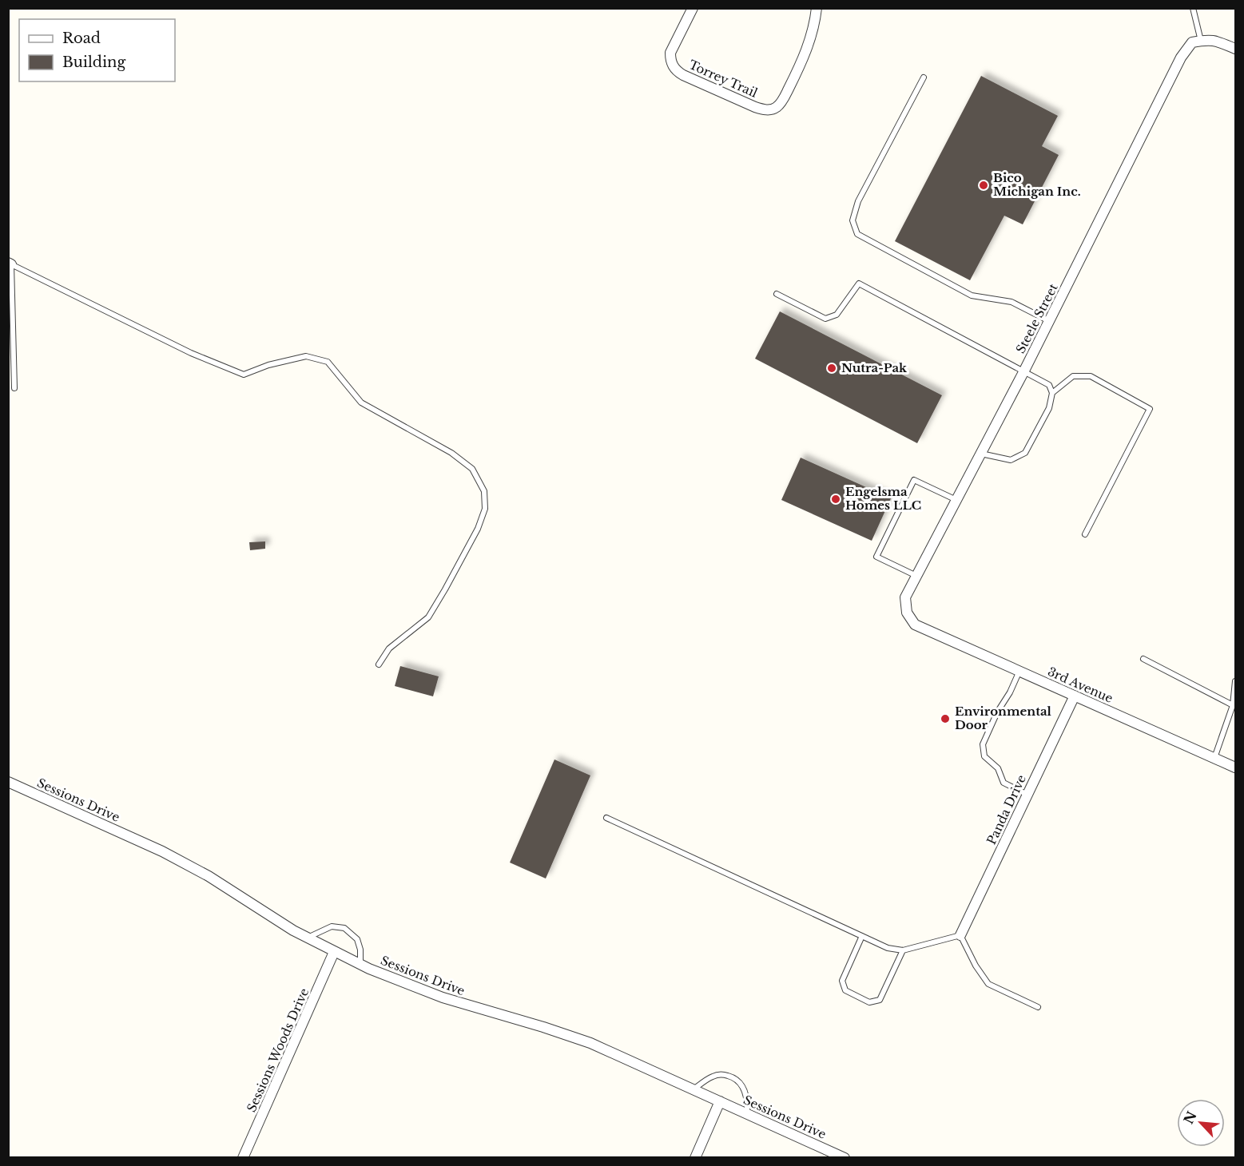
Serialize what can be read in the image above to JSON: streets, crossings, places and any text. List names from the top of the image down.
{
  "streets": {
    "street": [
      "Torrey Trail",
      "Steele Street",
      "3rd Avenue",
      "Sessions Drive",
      "Panda Drive",
      "Sessions Woods Drive"
    ]
  },
  "crossings": [
    ["Steele Street", "3rd Avenue"],
    ["3rd Avenue", "Panda Drive"],
    ["Sessions Drive", "Sessions Woods Drive"]
  ],
  "places": [
    "Bico Michigan Inc.",
    "Nutra-Pak",
    "Engelsma Homes LLC",
    "Environmental Door"
  ],
  "legend": ["Road", "Building"],
  "north": "top left"
}
